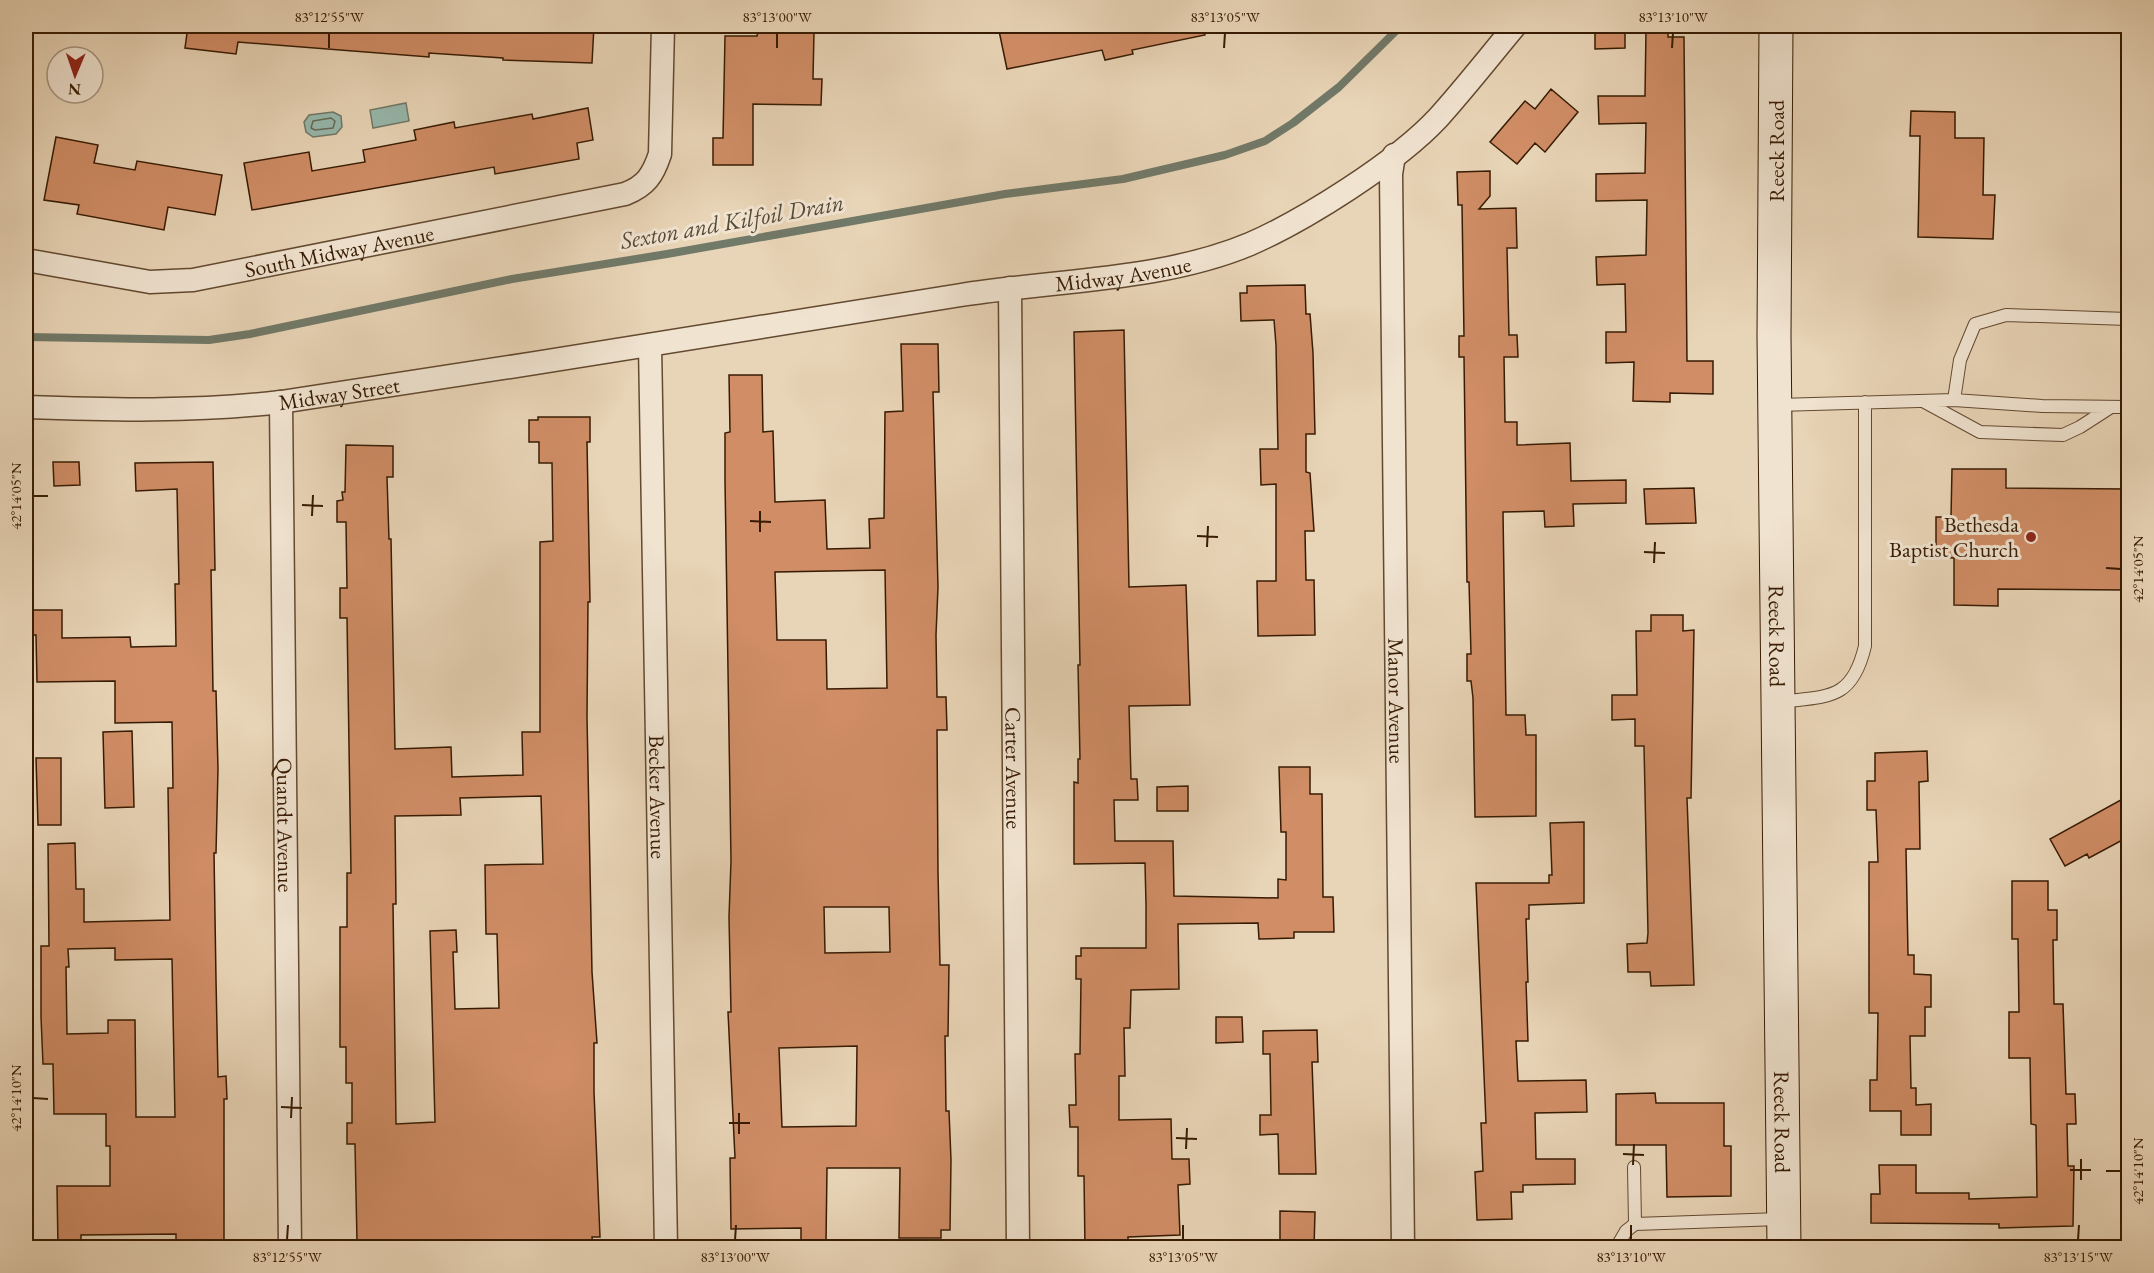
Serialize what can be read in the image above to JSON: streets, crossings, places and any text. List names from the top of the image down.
{
  "streets": {
    "street": [
      "Reeck Road",
      "South Midway Avenue",
      "Midway Avenue",
      "Midway Street",
      "Manor Avenue",
      "Carter Avenue",
      "Becker Avenue",
      "Quandt Avenue"
    ]
  },
  "crossings": [
    ["Midway Avenue", "Midway Street"],
    ["Midway Avenue", "Manor Avenue"],
    ["Midway Avenue", "Carter Avenue"],
    ["Midway Avenue", "Becker Avenue"],
    ["Midway Street", "Becker Avenue"],
    ["Midway Street", "Quandt Avenue"]
  ],
  "water": ["Sexton and Kilfoil Drain"],
  "places": ["Bethesda Baptist Church"],
  "north": "bottom",
  "coordinates": [
    "83°12'55\"W",
    "83°13'00\"W",
    "83°13'05\"W",
    "83°13'10\"W",
    "42°14'05\"N",
    "42°14'10\"N",
    "83°13'15\"W"
  ]
}
